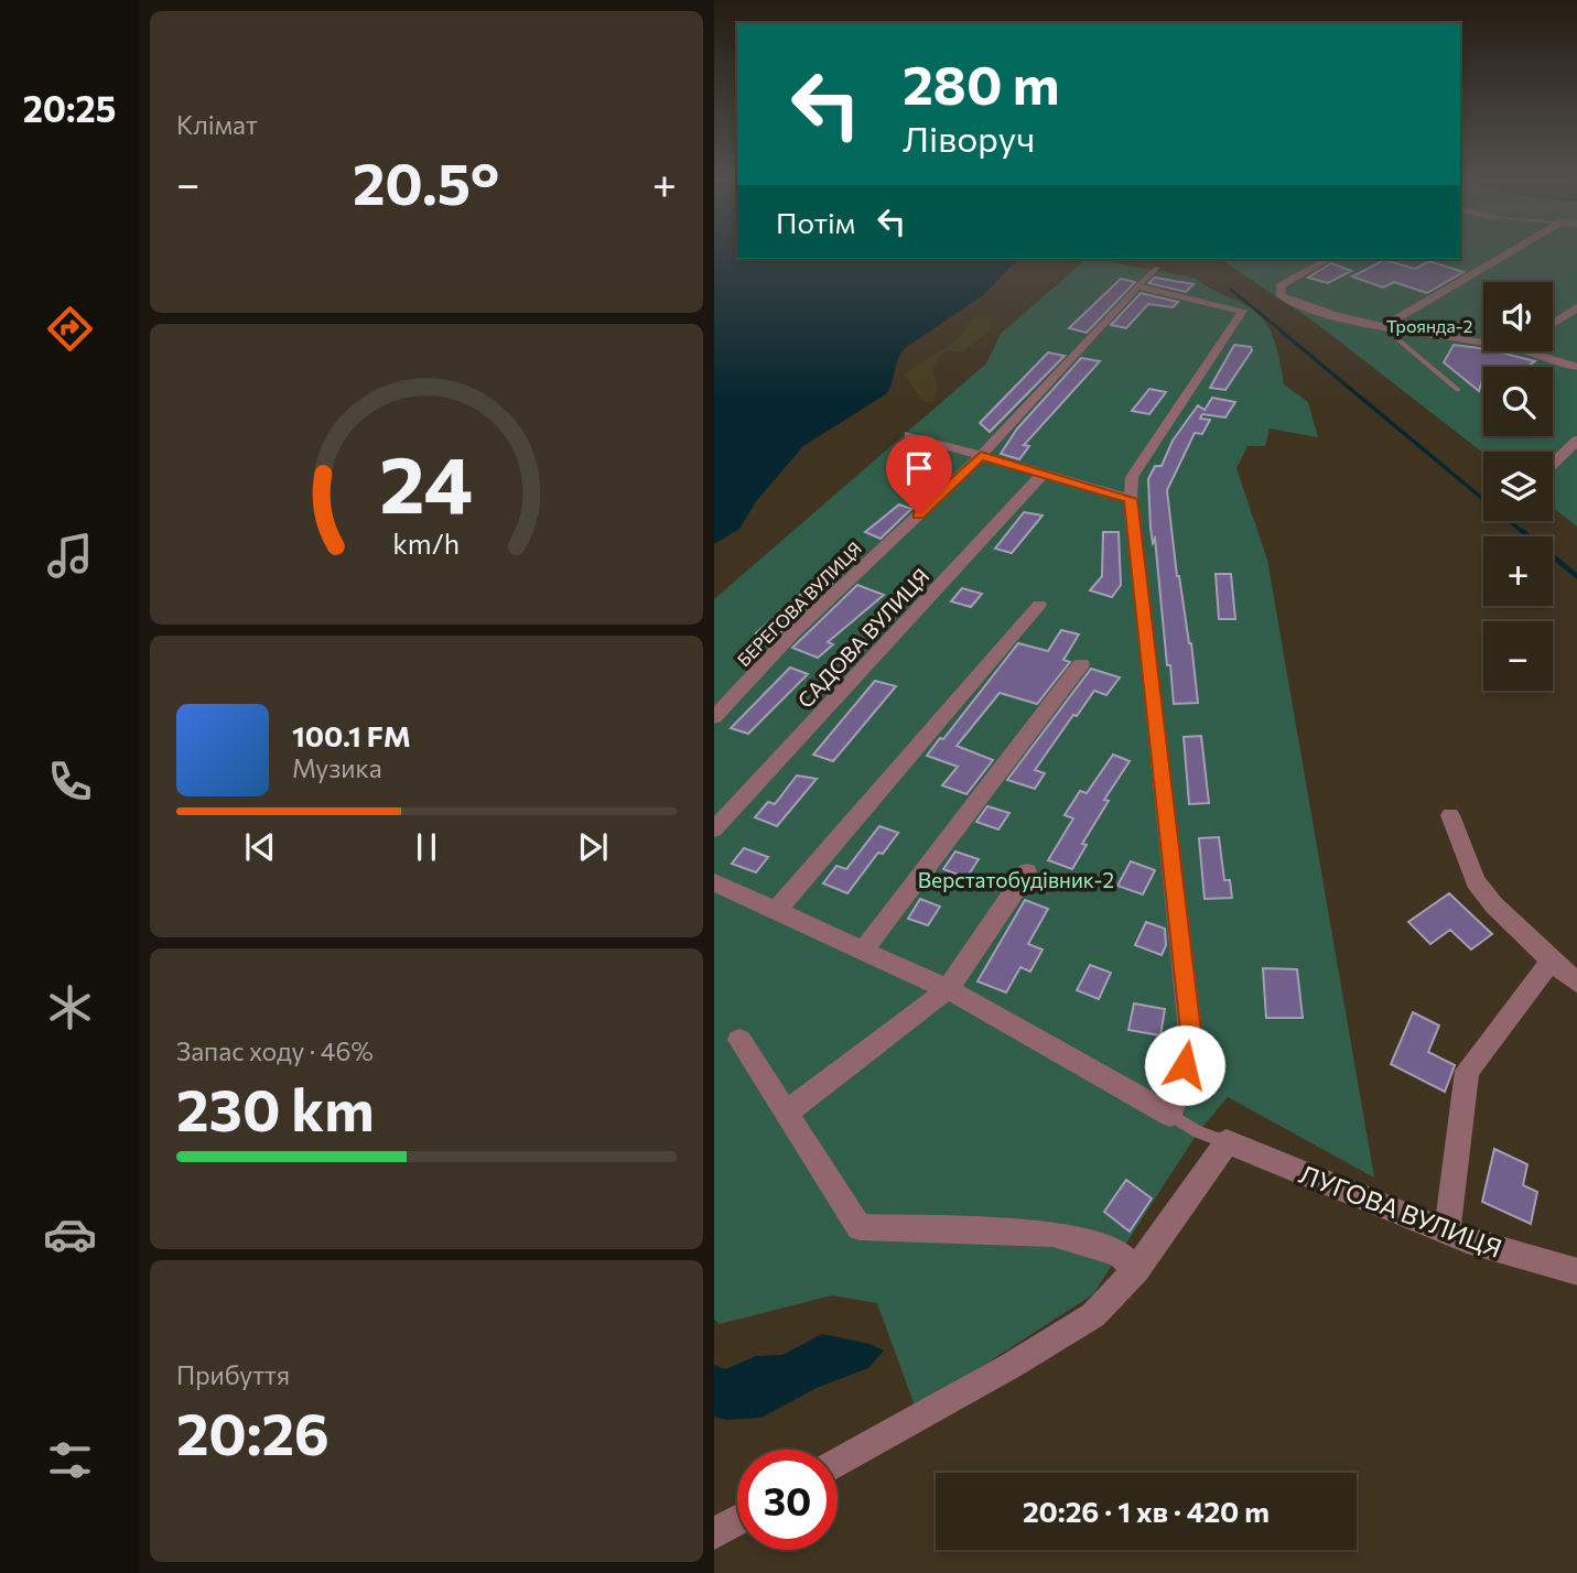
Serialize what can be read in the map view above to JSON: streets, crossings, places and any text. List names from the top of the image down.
{
  "streets": {
    "street": ["БЕРЕГОВА ВУЛИЦЯ", "САДОВА ВУЛИЦЯ", "ЛУГОВА ВУЛИЦЯ"]
  },
  "parks": ["Троянда-2", "Верстатобудівник-2"],
  "page": {
    "tabs": "20:25",
    "tile": [
      "Клімат",
      ["Запас ходу · 46%", "230 km"],
      ["Прибуття", "20:26"]
    ],
    "turn": ["280 m", "Ліворуч"],
    "heat": ["−", "20.5°", "+"],
    "then": "Потім",
    "map_buttons": ["+", "−"],
    "song": ["100.1 FM", "Музика"],
    "limit": "30",
    "trip": "20:26 · 1 хв · 420 m",
    "gauge": ["24", "km/h"]
  }
}
